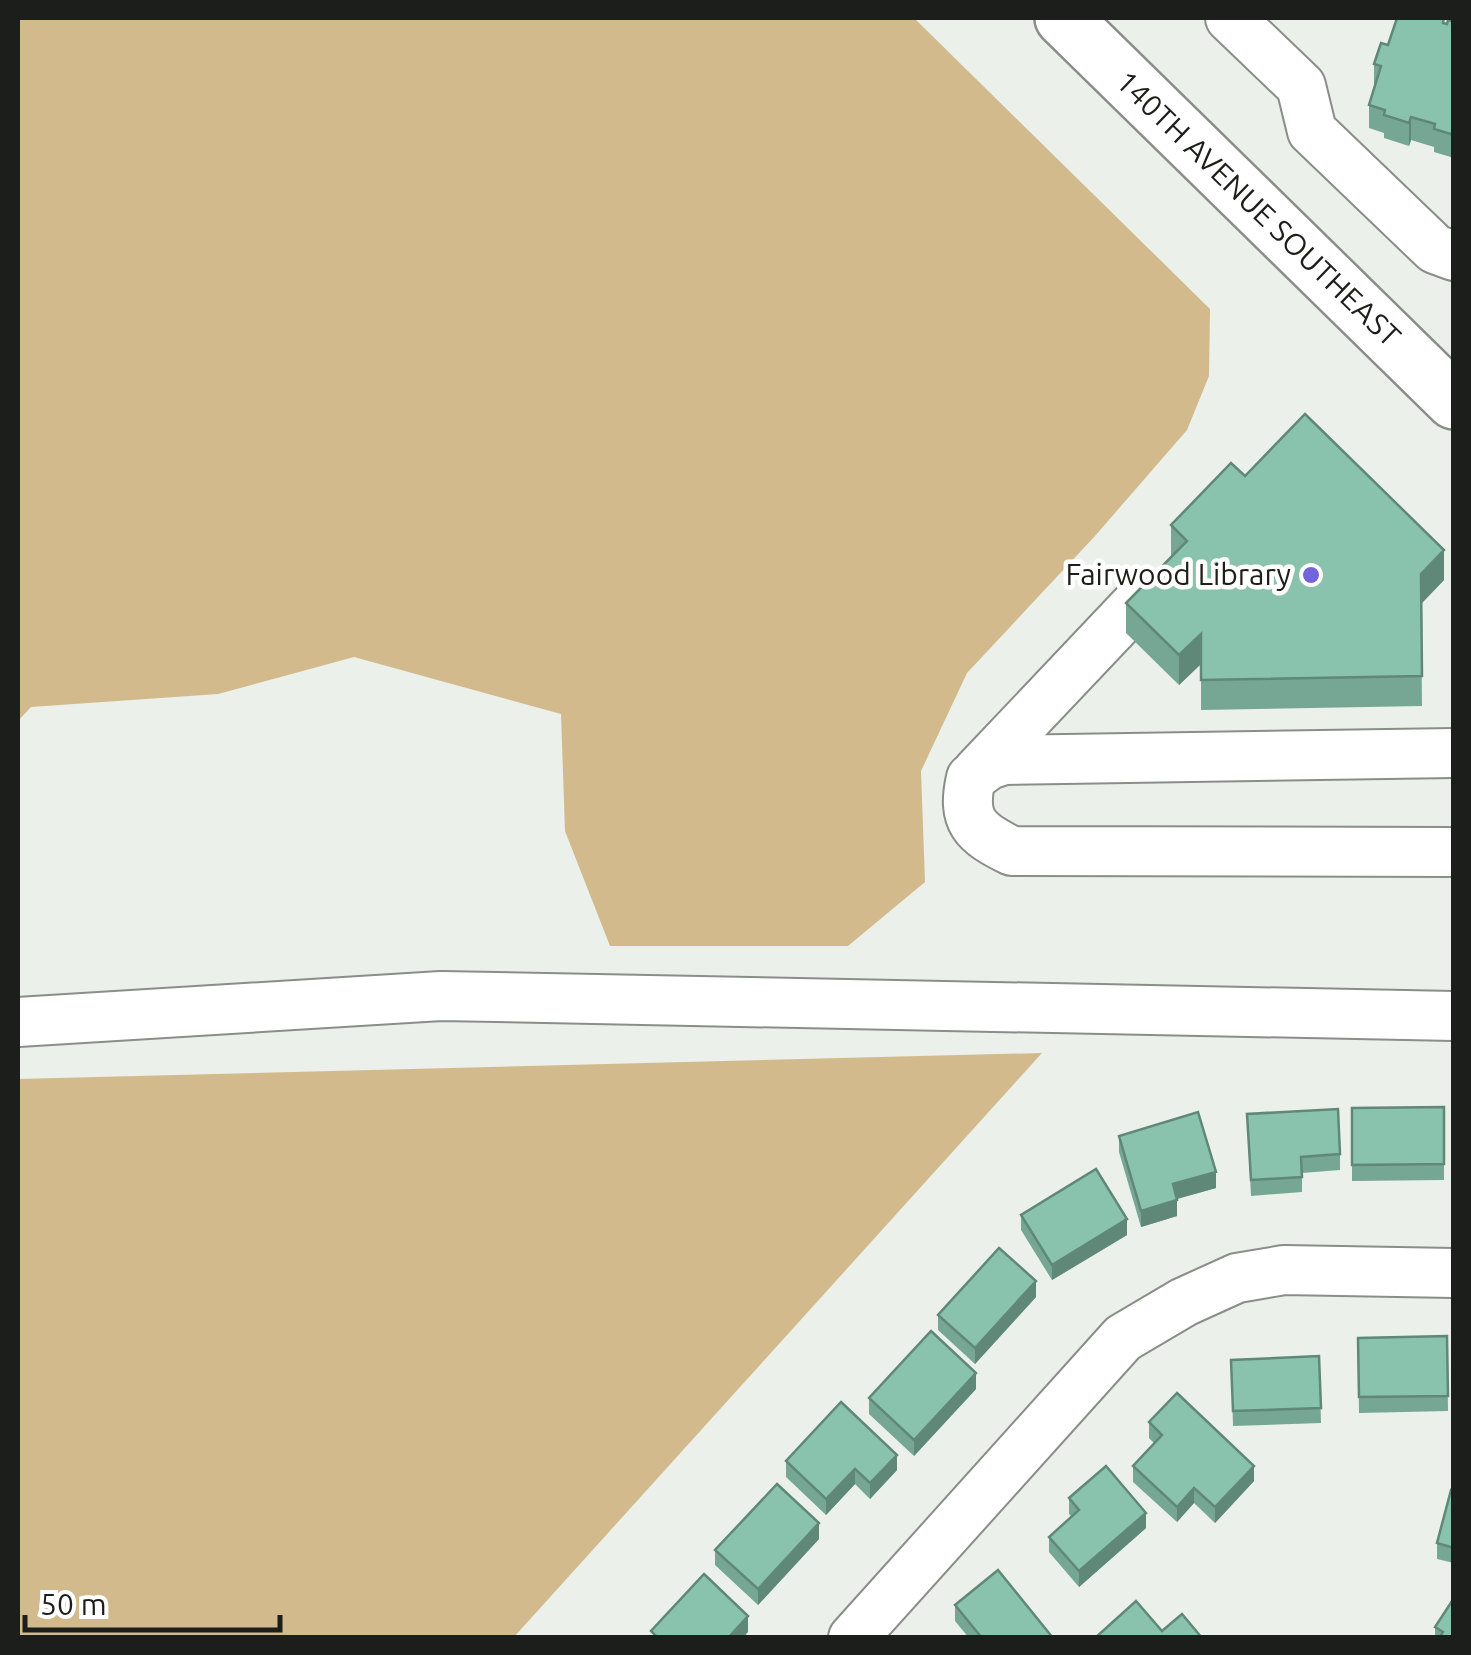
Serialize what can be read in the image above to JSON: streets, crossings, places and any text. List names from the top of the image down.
{
  "streets": {
    "main road": ["140TH AVENUE SOUTHEAST"]
  },
  "places": ["Fairwood Library"],
  "scale_bar": "50 m"
}
